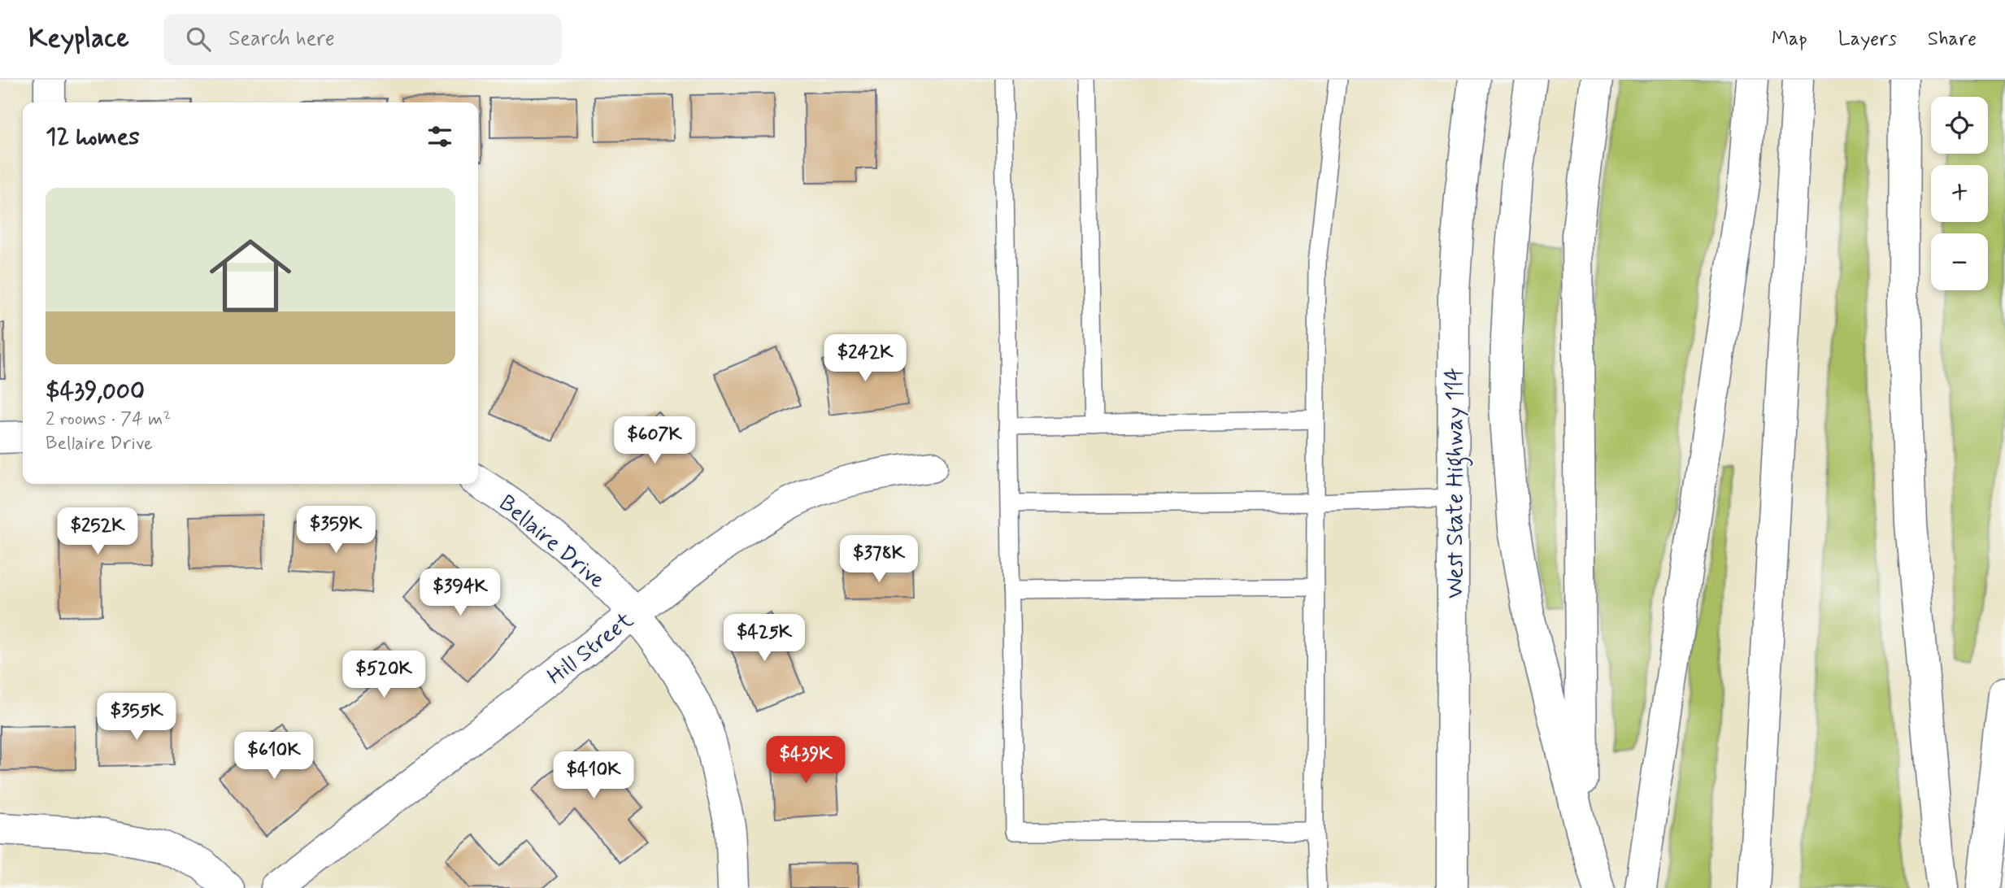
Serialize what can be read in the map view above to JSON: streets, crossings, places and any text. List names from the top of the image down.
{
  "streets": {
    "main road": ["West State Highway 114", "Bellaire Drive", "Hill Street"]
  },
  "crossings": [
    ["Bellaire Drive", "Hill Street"]
  ],
  "page": {
    "header": "Keyplace",
    "search": "Search here",
    "nav": ["Map", "Layers", "Share"],
    "map_buttons": ["+", "−"],
    "heading": "12 homes",
    "list": [
      {
        "name": "$439,000",
        "note": "2 rooms · 74 m² · Bellaire Drive"
      }
    ],
    "price": [
      "$242K",
      "$607K",
      "$359K",
      "$252K",
      "$378K",
      "$394K",
      "$425K",
      "$520K",
      "$355K",
      "$610K",
      "$439K",
      "$410K"
    ]
  }
}
